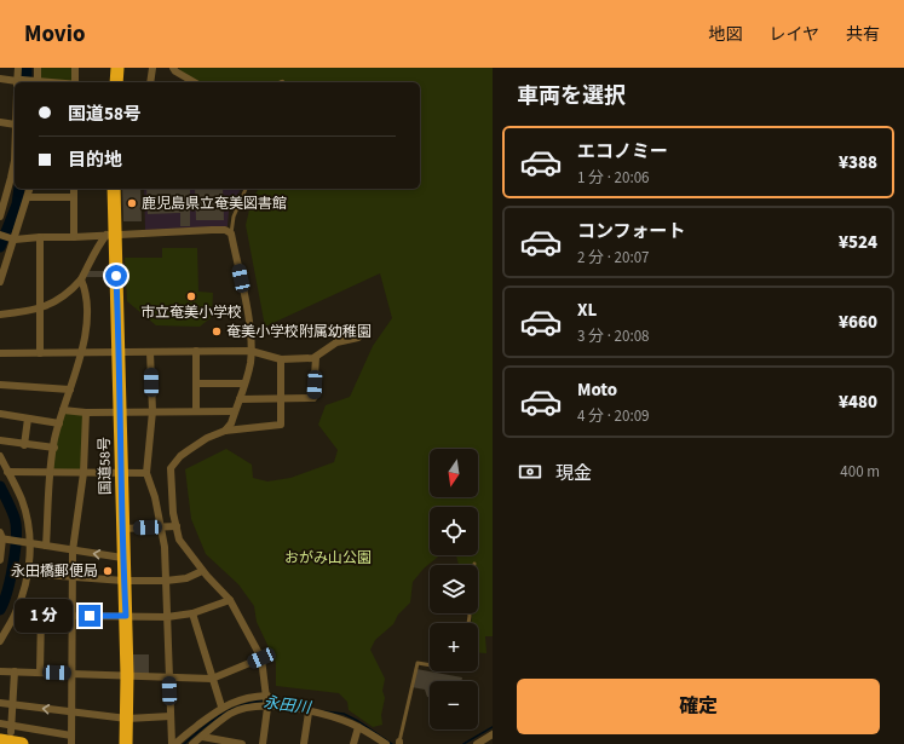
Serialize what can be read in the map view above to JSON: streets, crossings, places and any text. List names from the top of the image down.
{
  "streets": {
    "highway": ["国道58号"]
  },
  "water": ["永田川"],
  "parks": ["おがみ山公園"],
  "places": [
    "鹿児島県立奄美図書館",
    "市立奄美小学校",
    "奄美小学校附属幼稚園",
    "永田橋郵便局"
  ],
  "north": "bottom",
  "page": {
    "header": "Movio",
    "nav": ["地図", "レイヤ", "共有"],
    "heading": "車両を選択",
    "banner": ["国道58号", "目的地"],
    "list": [
      {
        "name": "エコノミー",
        "note": "1 分 · 20:06",
        "value": "¥388"
      },
      {
        "name": "コンフォート",
        "note": "2 分 · 20:07",
        "value": "¥524"
      },
      {
        "name": "XL",
        "note": "3 分 · 20:08",
        "value": "¥660"
      },
      {
        "name": "Moto",
        "note": "4 分 · 20:09",
        "value": "¥480"
      }
    ],
    "pay": ["現金", "400 m"],
    "map_buttons": ["+", "−"],
    "bubble": "1 分",
    "buttons": "確定"
  }
}
